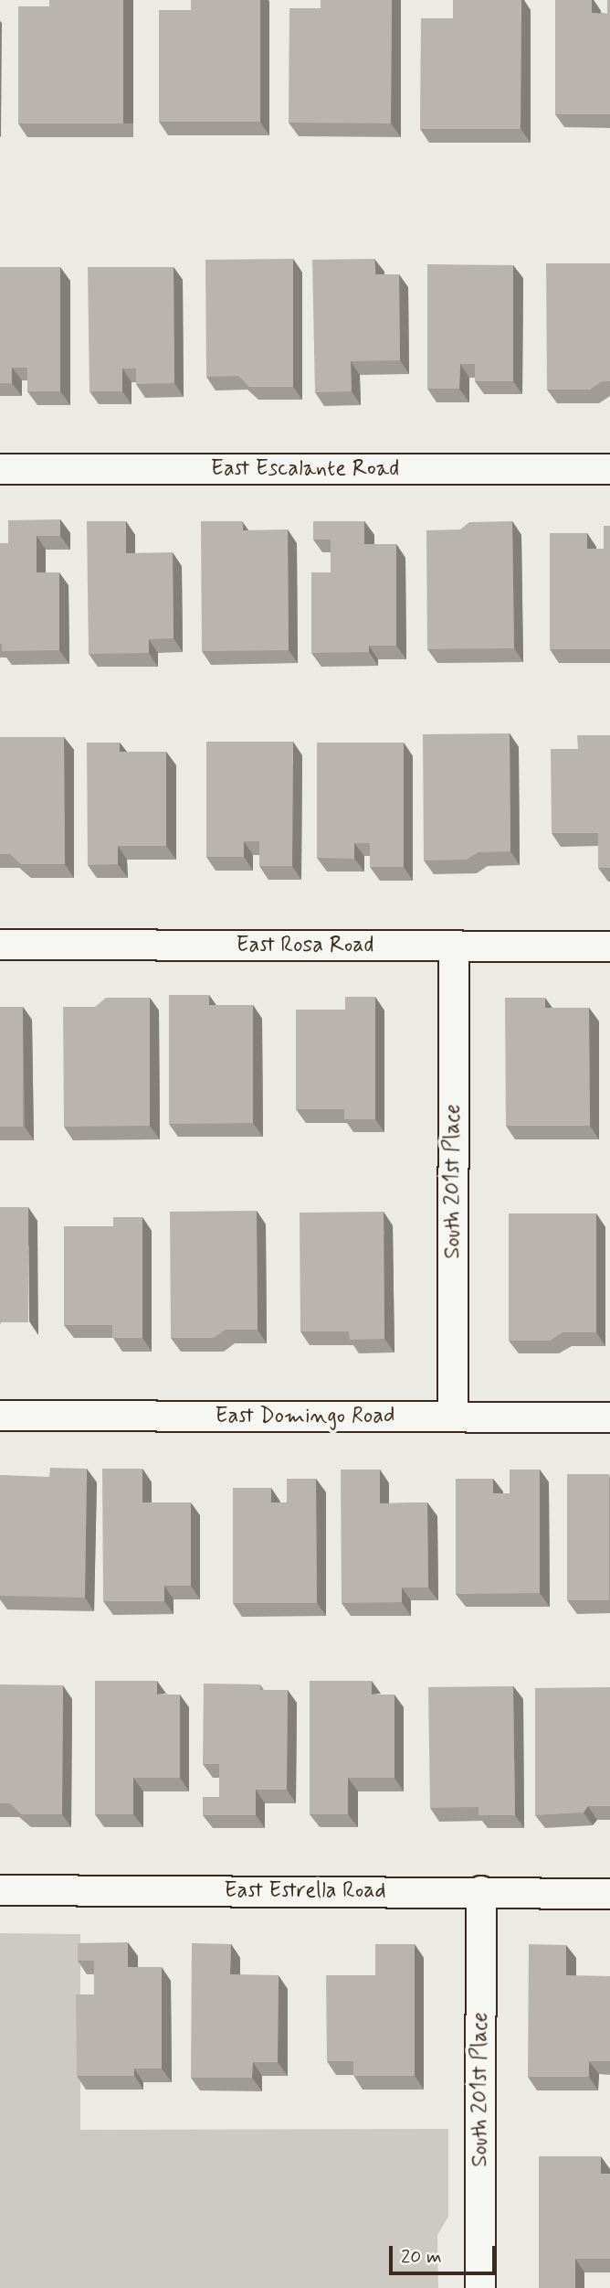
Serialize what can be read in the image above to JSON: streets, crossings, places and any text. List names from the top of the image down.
{
  "streets": {
    "street": [
      "East Escalante Road",
      "East Rosa Road",
      "South 201st Place",
      "East Domingo Road",
      "East Estrella Road"
    ]
  },
  "crossings": [
    ["East Rosa Road", "South 201st Place"],
    ["South 201st Place", "East Domingo Road"],
    ["South 201st Place", "East Estrella Road"]
  ],
  "scale_bar": "20 m"
}
